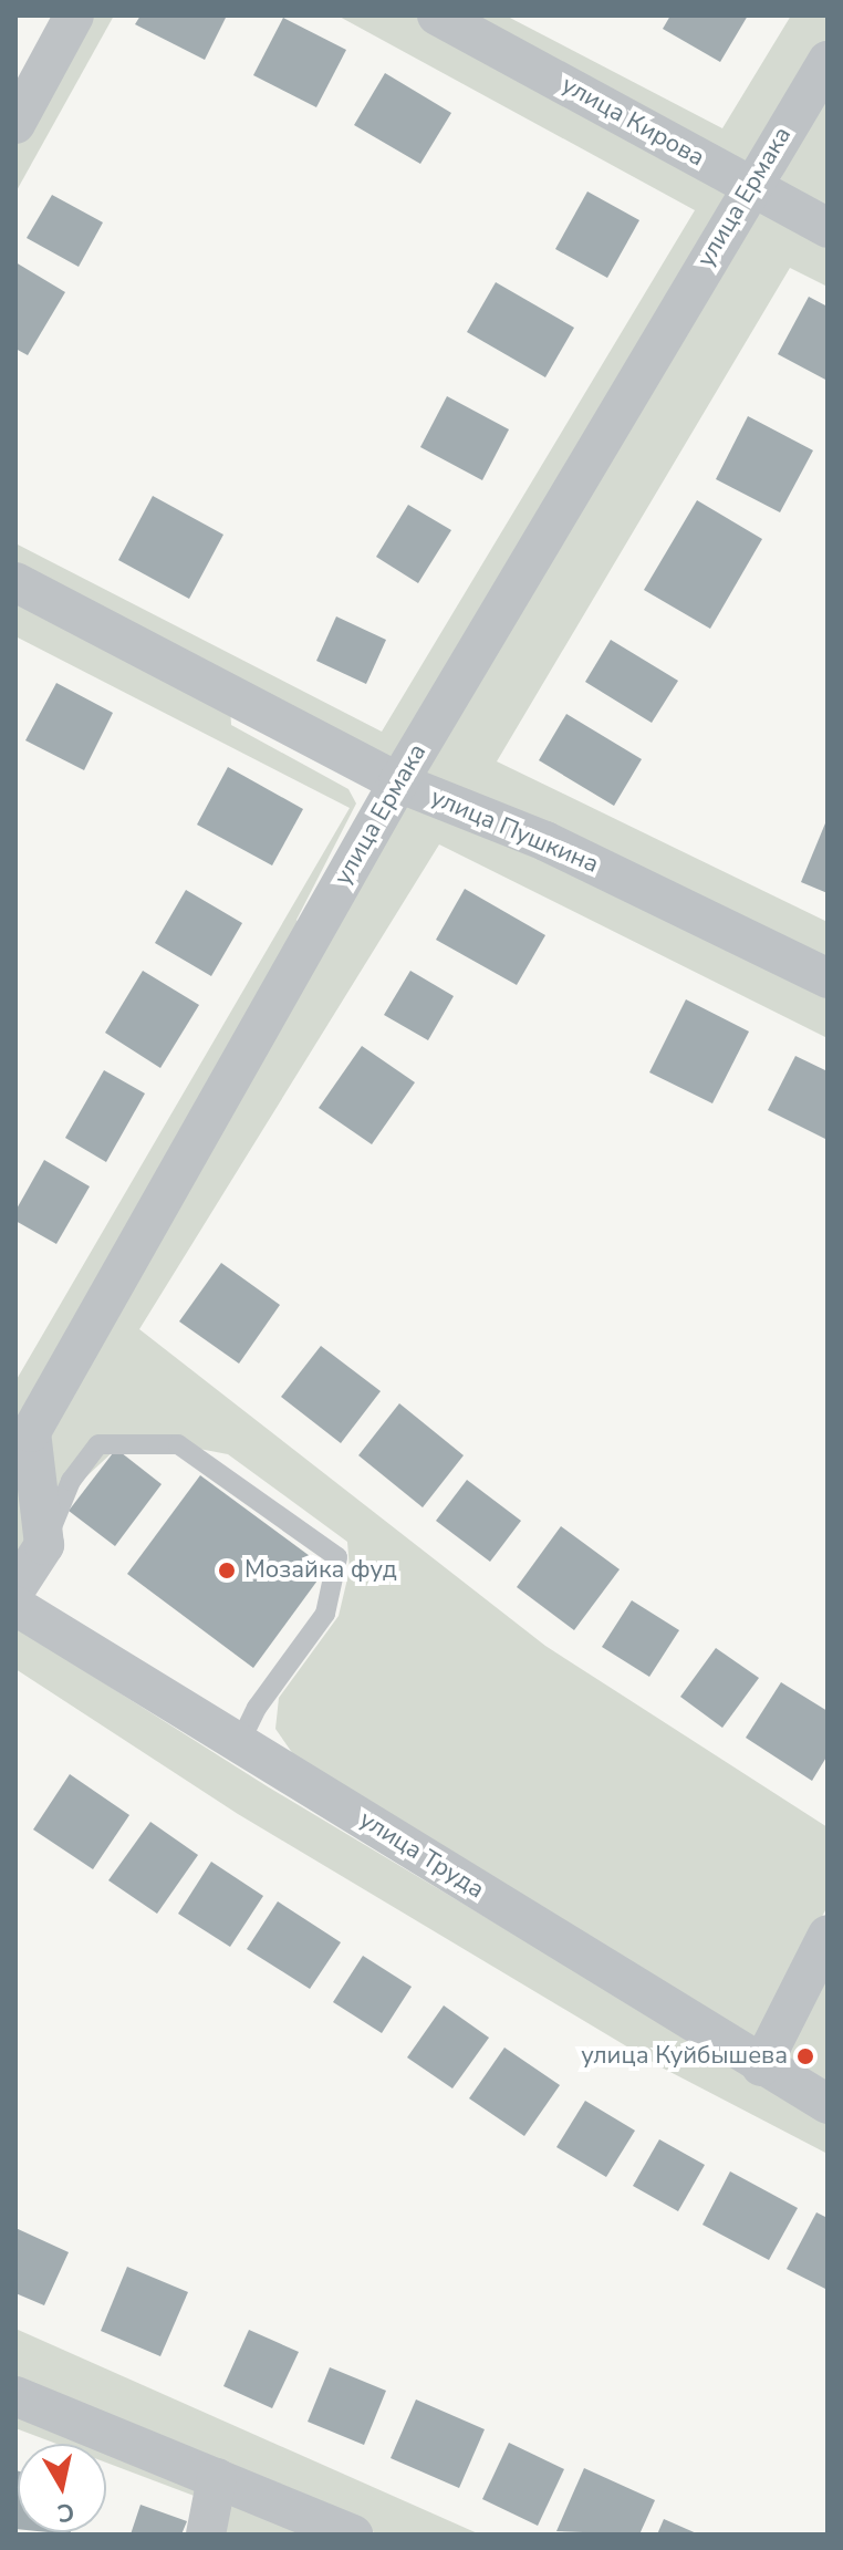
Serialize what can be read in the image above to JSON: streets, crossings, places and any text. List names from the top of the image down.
{
  "streets": {
    "street": [
      "улица Кирова",
      "улица Ермака",
      "улица Пушкина",
      "улица Труда"
    ]
  },
  "crossings": [
    ["улица Кирова", "улица Ермака"],
    ["улица Ермака", "улица Пушкина"]
  ],
  "places": ["Мозайка фуд", "улица Куйбышева"],
  "north": "bottom"
}
